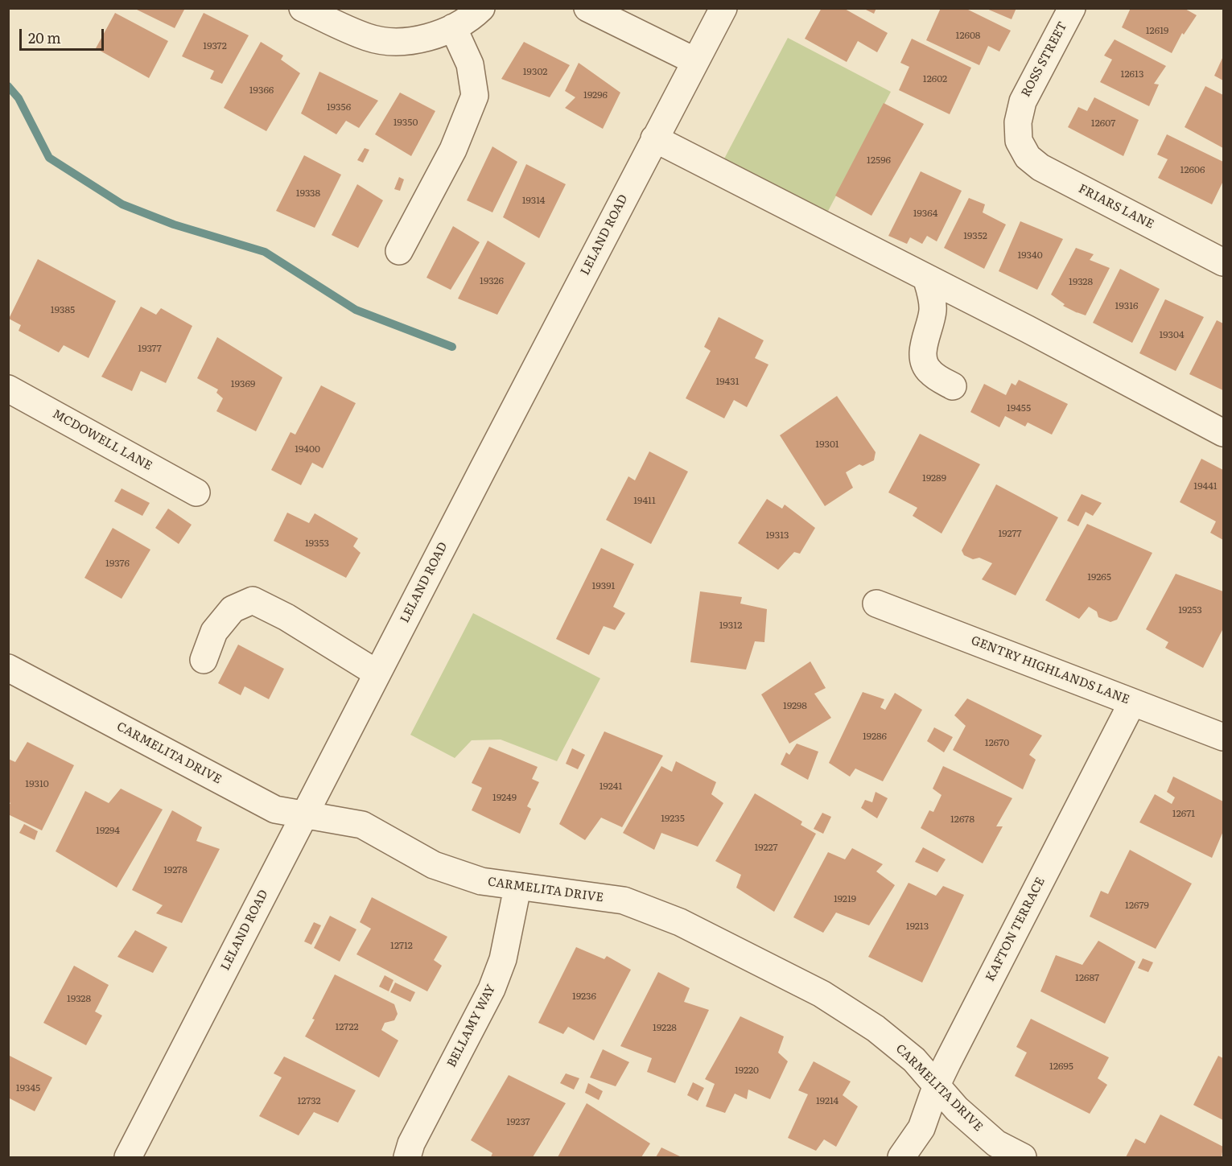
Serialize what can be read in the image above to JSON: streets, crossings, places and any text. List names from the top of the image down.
{
  "streets": {
    "street": [
      "ROSS STREET",
      "FRIARS LANE",
      "LELAND ROAD",
      "MCDOWELL LANE",
      "GENTRY HIGHLANDS LANE",
      "CARMELITA DRIVE",
      "KAFTON TERRACE",
      "BELLAMY WAY"
    ]
  },
  "crossings": [
    ["ROSS STREET", "FRIARS LANE"],
    ["LELAND ROAD", "CARMELITA DRIVE"],
    ["GENTRY HIGHLANDS LANE", "KAFTON TERRACE"],
    ["CARMELITA DRIVE", "KAFTON TERRACE"],
    ["CARMELITA DRIVE", "BELLAMY WAY"]
  ],
  "house_numbers": [
    "12619",
    "12608",
    "19372",
    "19302",
    "12613",
    "12602",
    "19366",
    "19296",
    "19356",
    "19350",
    "12607",
    "12596",
    "12606",
    "19338",
    "19314",
    "19364",
    "19352",
    "19340",
    "19326",
    "19328",
    "19316",
    "19385",
    "19304",
    "19377",
    "19431",
    "19369",
    "19455",
    "19301",
    "19400",
    "19289",
    "19441",
    "19411",
    "19277",
    "19313",
    "19353",
    "19376",
    "19265",
    "19391",
    "19253",
    "19312",
    "19298",
    "19286",
    "12670",
    "19310",
    "19241",
    "19249",
    "12671",
    "19235",
    "12678",
    "19294",
    "19227",
    "19278",
    "19219",
    "12679",
    "19213",
    "12712",
    "12687",
    "19236",
    "19328",
    "12722",
    "19228",
    "12695",
    "19220",
    "19345",
    "12732",
    "19214",
    "19237"
  ],
  "scale_bar": "20 m"
}
